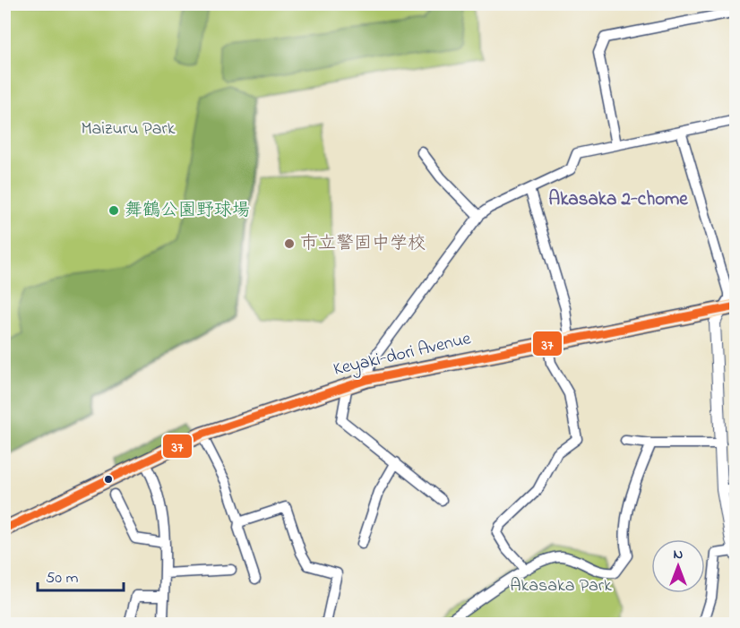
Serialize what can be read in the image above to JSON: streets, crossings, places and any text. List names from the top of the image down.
{
  "streets": {
    "highway": ["Keyaki-dori Avenue"]
  },
  "districts": ["Akasaka 2-chome"],
  "parks": ["Maizuru Park", "Akasaka Park"],
  "places": ["舞鶴公園野球場", "市立警固中学校"],
  "lines": ["transit line 37"],
  "scale_bar": "50 m",
  "north": "top"
}
